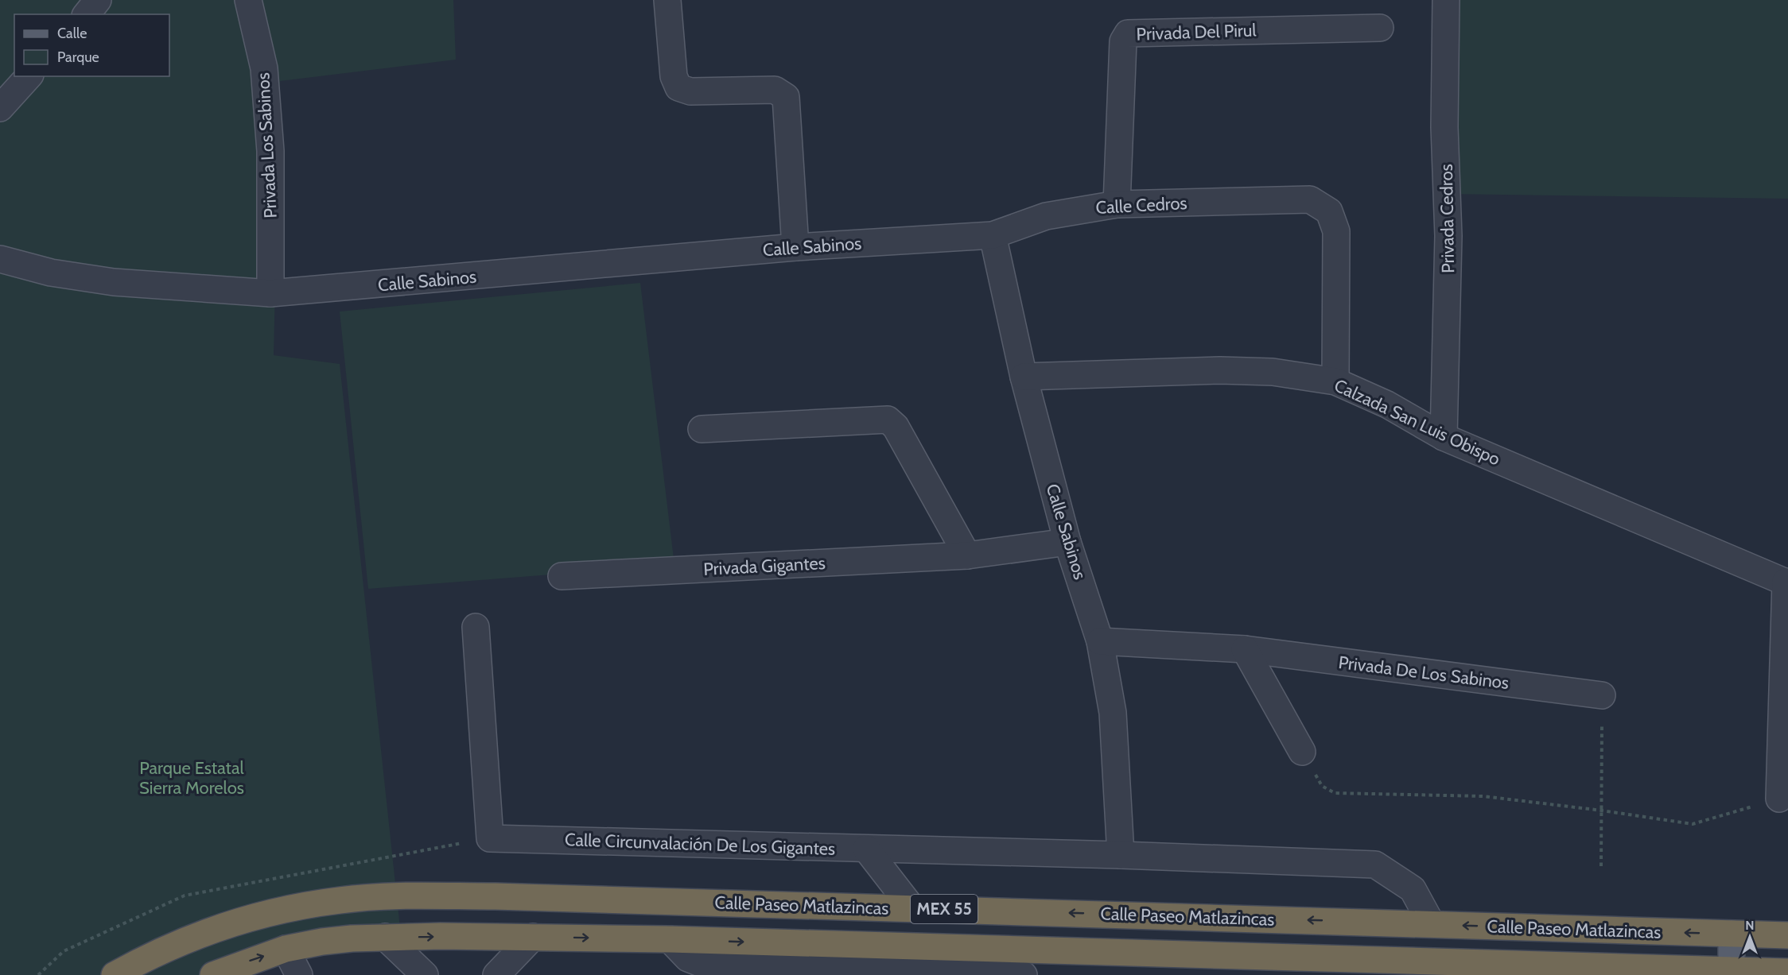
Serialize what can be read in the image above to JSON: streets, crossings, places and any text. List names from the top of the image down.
{
  "streets": {
    "highway": ["Calle Paseo Matlazincas", "MEX 55"],
    "street": [
      "Privada Del Pirul",
      "Privada Los Sabinos",
      "Calle Cedros",
      "Privada Cedros",
      "Calle Sabinos",
      "Calzada San Luis Obispo",
      "Privada Gigantes",
      "Privada De Los Sabinos",
      "Calle Circunvalación De Los Gigantes"
    ]
  },
  "crossings": [
    ["Privada Del Pirul", "Calle Cedros"],
    ["Privada Los Sabinos", "Calle Sabinos"],
    ["Calle Cedros", "Calle Sabinos"],
    ["Calle Cedros", "Calzada San Luis Obispo"],
    ["Privada Cedros", "Calzada San Luis Obispo"],
    ["Calle Sabinos", "Calzada San Luis Obispo"],
    ["Calle Sabinos", "Privada Gigantes"],
    ["Calle Sabinos", "Privada De Los Sabinos"],
    ["Calle Sabinos", "Calle Circunvalación De Los Gigantes"],
    ["Calle Circunvalación De Los Gigantes", "Calle Paseo Matlazincas"]
  ],
  "parks": ["Parque Estatal Sierra Morelos"],
  "legend": ["Calle", "Parque"],
  "north": "top"
}
